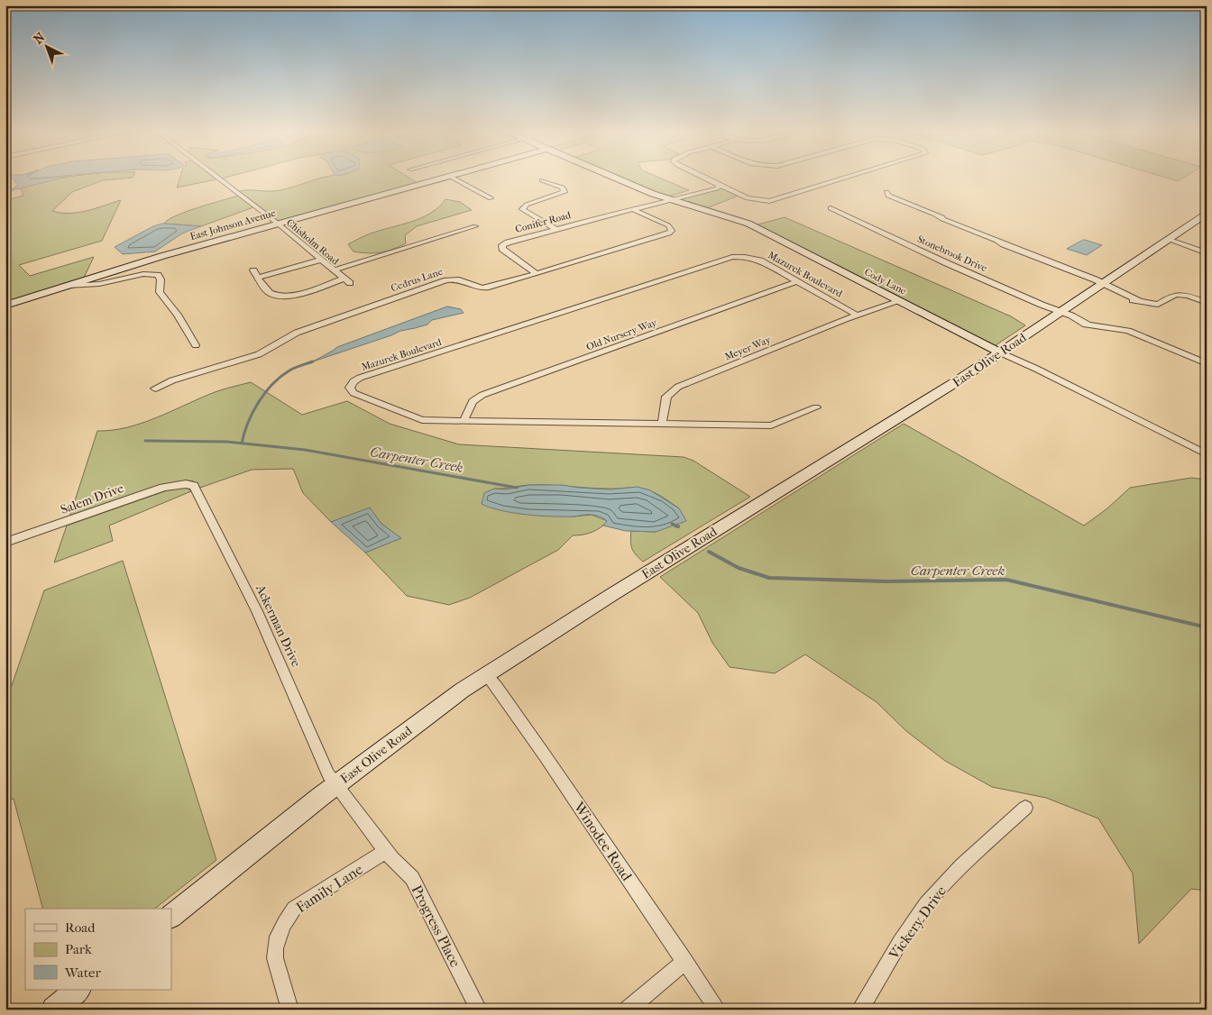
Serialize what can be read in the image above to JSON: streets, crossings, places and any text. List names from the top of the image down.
{
  "streets": {
    "street": [
      "Conifer Road",
      "East Johnson Avenue",
      "Chisholm Road",
      "Stonebrook Drive",
      "Mazurek Boulevard",
      "Cedrus Lane",
      "Cody Lane",
      "Old Nursery Way",
      "Meyer Way",
      "East Olive Road",
      "Salem Drive",
      "Ackerman Drive",
      "Winodee Road",
      "Family Lane",
      "Vickery Drive",
      "Progress Place"
    ]
  },
  "crossings": [
    ["Conifer Road", "Cedrus Lane"],
    ["Conifer Road", "Cody Lane"],
    ["East Johnson Avenue", "Chisholm Road"],
    ["Stonebrook Drive", "East Olive Road"],
    ["Mazurek Boulevard", "Old Nursery Way"],
    ["Mazurek Boulevard", "Meyer Way"],
    ["Cody Lane", "Meyer Way"],
    ["Cody Lane", "East Olive Road"],
    ["East Olive Road", "Ackerman Drive"],
    ["East Olive Road", "Winodee Road"],
    ["East Olive Road", "Progress Place"],
    ["Salem Drive", "Ackerman Drive"],
    ["Ackerman Drive", "Progress Place"],
    ["Family Lane", "Progress Place"]
  ],
  "water": ["Carpenter Creek"],
  "legend": ["Road", "Park", "Water"],
  "north": "top left"
}
